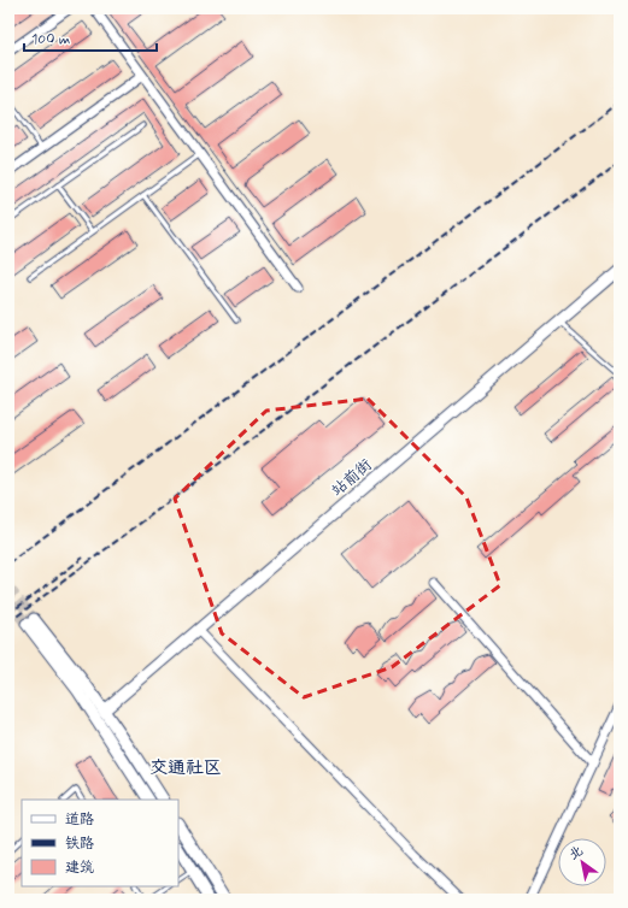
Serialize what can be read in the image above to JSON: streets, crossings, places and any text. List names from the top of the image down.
{
  "streets": {
    "street": ["站前街"]
  },
  "districts": ["交通社区"],
  "legend": ["道路", "铁路", "建筑"],
  "scale_bar": "100 m",
  "north": "top left"
}
